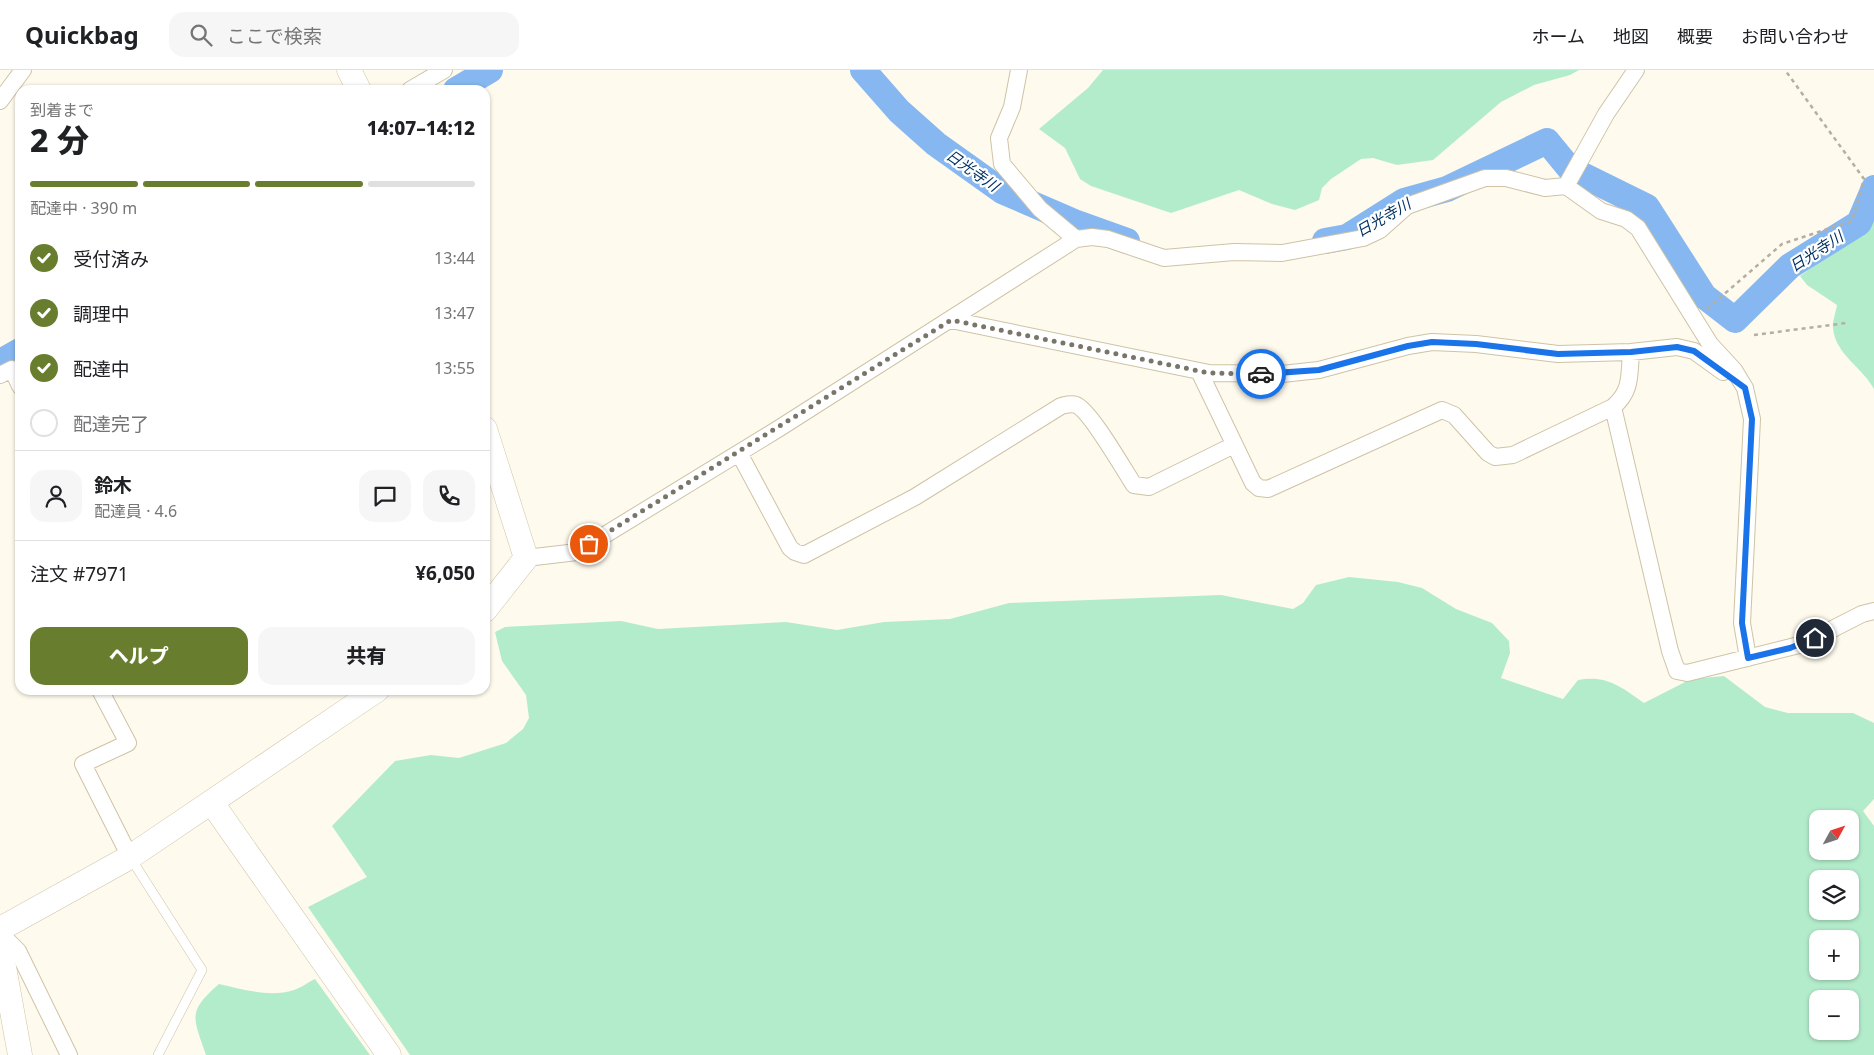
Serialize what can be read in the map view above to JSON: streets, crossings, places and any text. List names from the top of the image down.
{
  "water": ["日光寺川"],
  "north": "top right",
  "page": {
    "header": "Quickbag",
    "search": "ここで検索",
    "nav": [
      "ホーム",
      "地図",
      "概要",
      "お問い合わせ"
    ],
    "heading": ["2 分", "到着まで", "14:07–14:12"],
    "panel": [
      "鈴木",
      "配達員 · 4.6",
      "注文 #7971",
      "¥6,050"
    ],
    "bar": "配達中 · 390 m",
    "list": [
      ["受付済み", "13:44"],
      ["調理中", "13:47"],
      ["配達中", "13:55"],
      "配達完了"
    ],
    "buttons": ["ヘルプ", "共有"],
    "map_buttons": ["+", "−"]
  }
}
